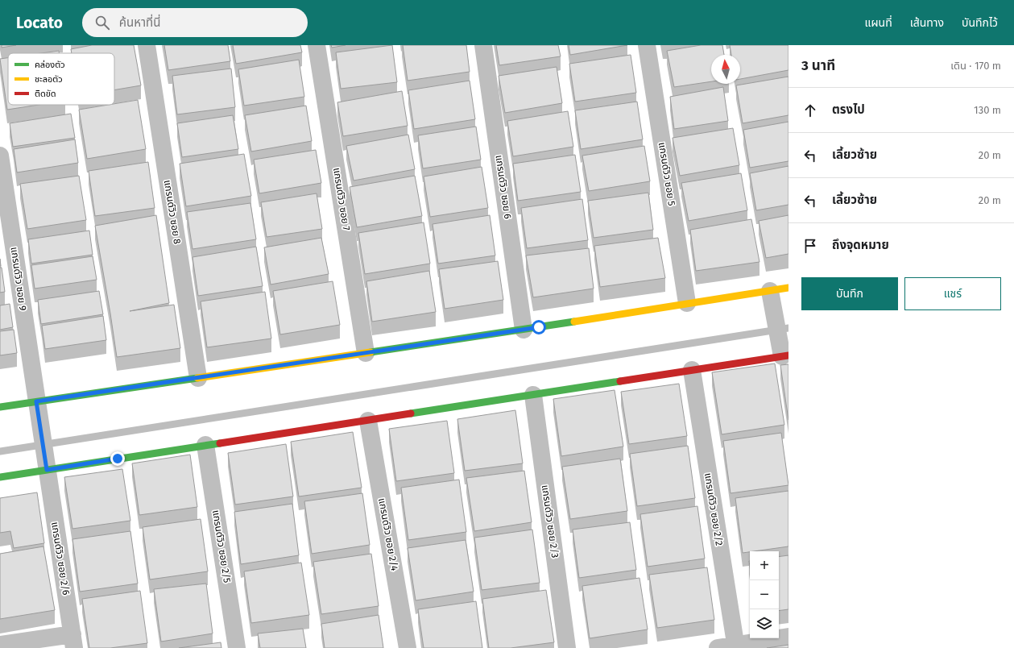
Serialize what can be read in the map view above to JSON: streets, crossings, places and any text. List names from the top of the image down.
{
  "streets": {
    "street": [
      "แกรนด์วิว ซอย 5",
      "แกรนด์วิว ซอย 6",
      "แกรนด์วิว ซอย 7",
      "แกรนด์วิว ซอย 8",
      "แกรนด์วิว ซอย 9",
      "แกรนด์วิว ซอย 2/2",
      "แกรนด์วิว ซอย 2/3",
      "แกรนด์วิว ซอย 2/4",
      "แกรนด์วิว ซอย 2/5",
      "แกรนด์วิว ซอย 2/6"
    ]
  },
  "crossings": [
    ["แกรนด์วิว ซอย 9", "แกรนด์วิว ซอย 2/6"]
  ],
  "legend": ["คล่องตัว", "ชะลอตัว", "ติดขัด"],
  "north": "top",
  "page": {
    "header": "Locato",
    "search": "ค้นหาที่นี่",
    "nav": ["แผนที่", "เส้นทาง", "บันทึกไว้"],
    "heading": ["3 นาที", "เดิน · 170 m"],
    "list": [
      ["ตรงไป", "130 m"],
      ["เลี้ยวซ้าย", "20 m"],
      ["เลี้ยวซ้าย", "20 m"],
      "ถึงจุดหมาย"
    ],
    "buttons": ["บันทึก", "แชร์"],
    "map_buttons": ["+", "−"]
  }
}
